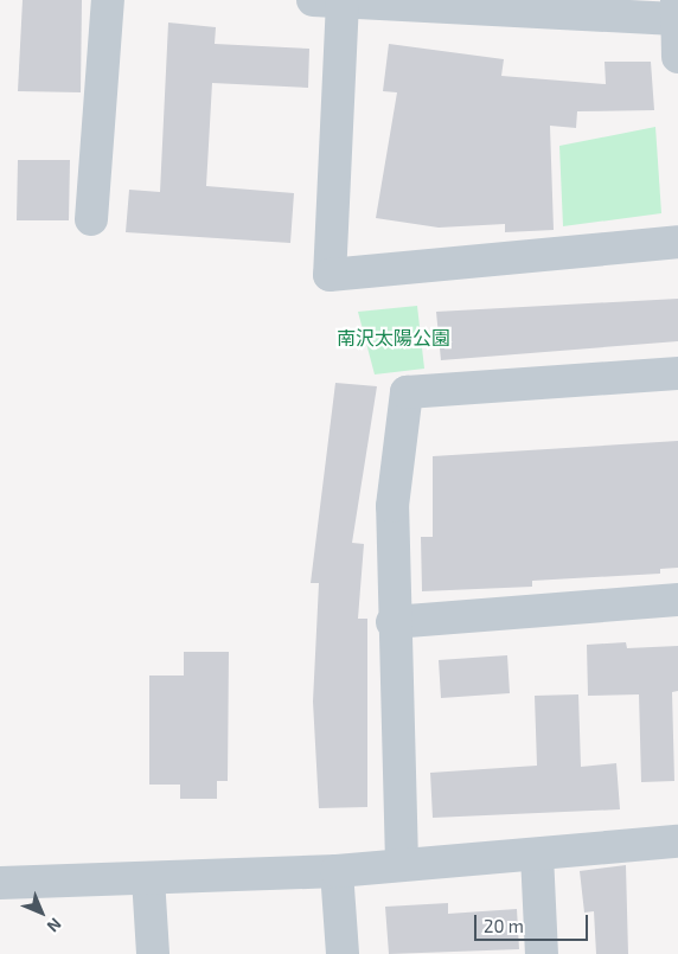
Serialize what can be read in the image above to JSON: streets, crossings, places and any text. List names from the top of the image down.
{
  "parks": ["南沢太陽公園"],
  "scale_bar": "20 m",
  "north": "bottom right"
}
